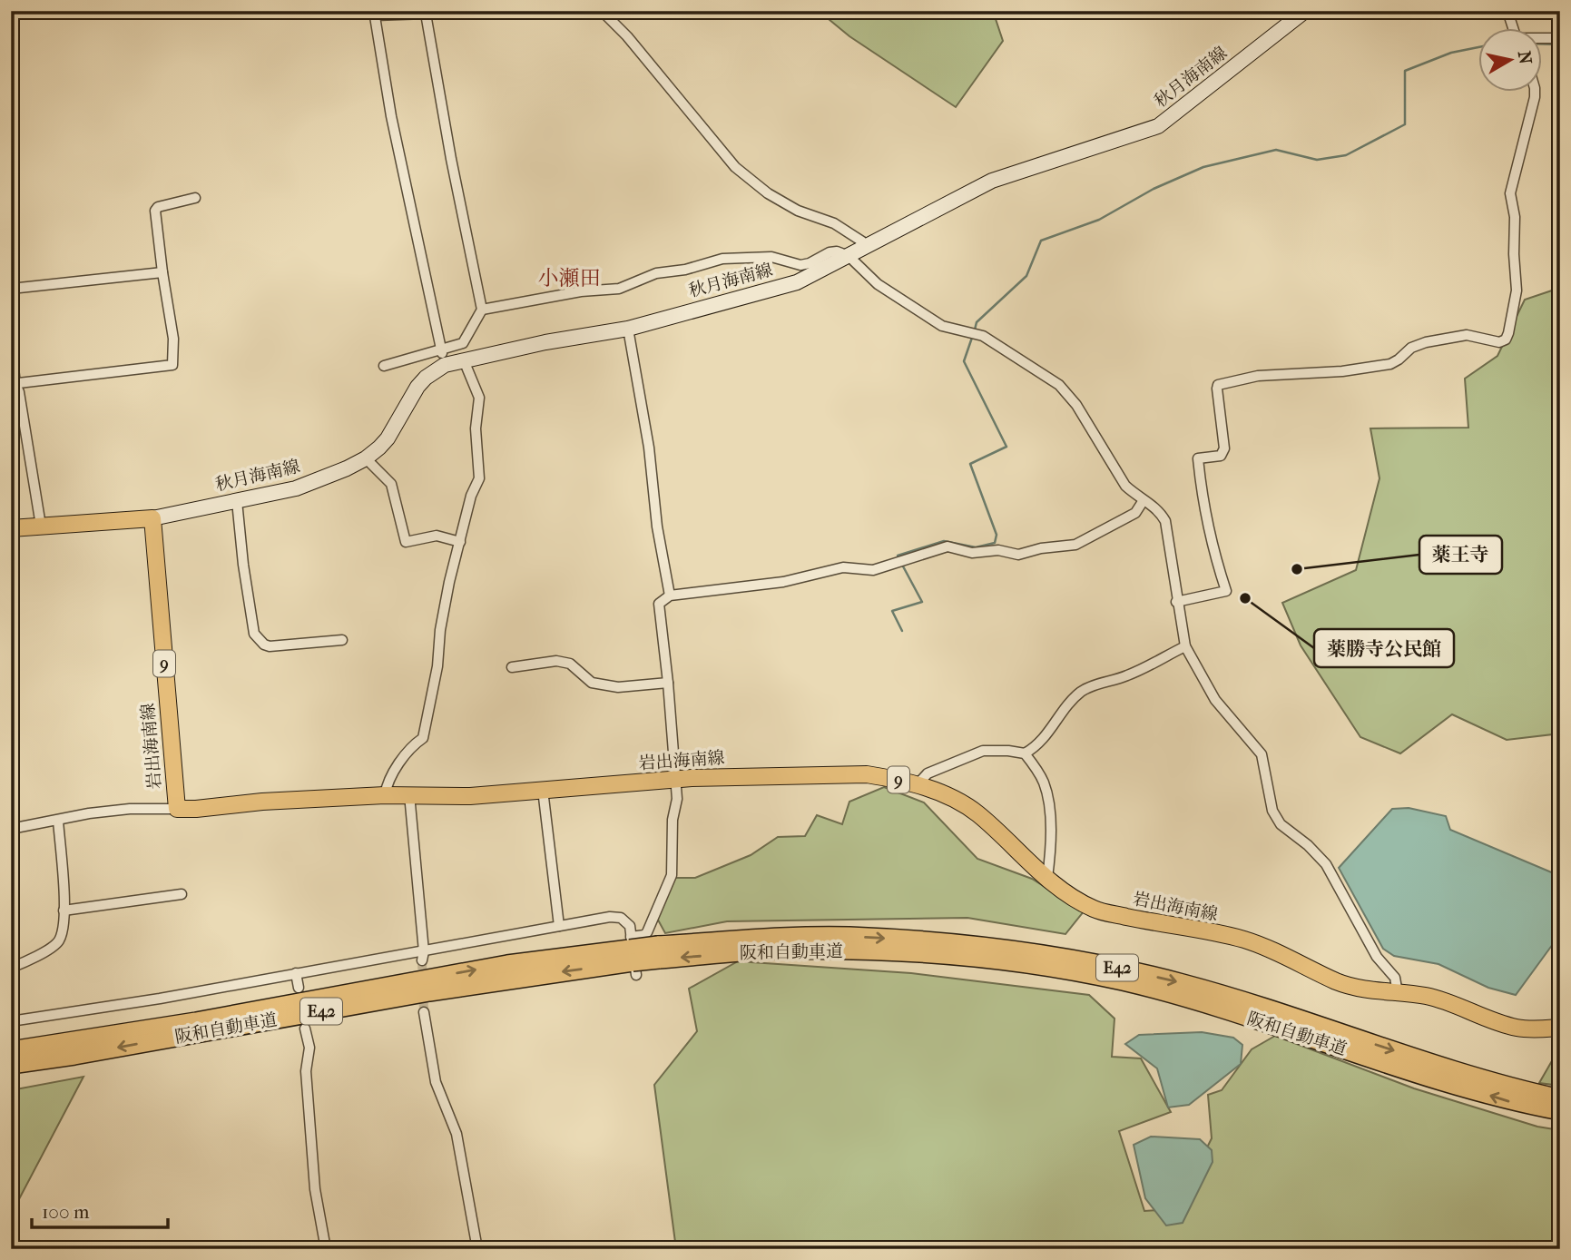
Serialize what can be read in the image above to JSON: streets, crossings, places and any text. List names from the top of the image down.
{
  "streets": {
    "highway": ["阪和自動車道", "E42"],
    "main road": ["秋月海南線", "9", "岩出海南線"]
  },
  "crossings": [
    ["秋月海南線", "岩出海南線"]
  ],
  "districts": ["小瀬田"],
  "places": ["薬王寺", "薬勝寺公民館"],
  "scale_bar": "100 m",
  "north": "right"
}
